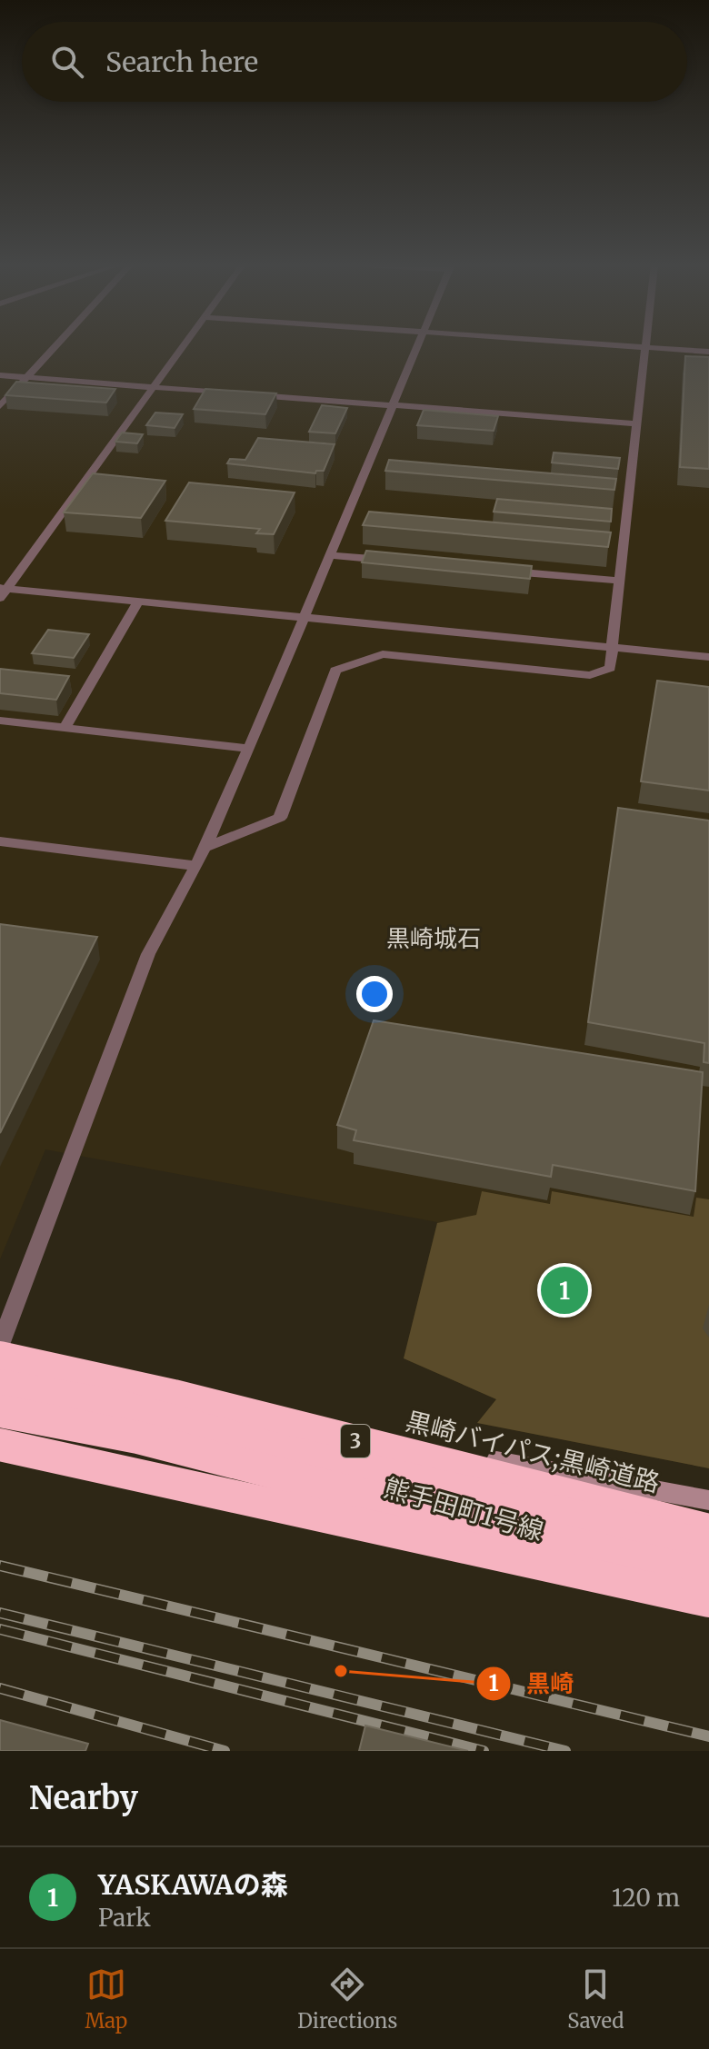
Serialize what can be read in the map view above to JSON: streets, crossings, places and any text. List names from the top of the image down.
{
  "streets": {
    "highway": ["3", "黒崎バイパス;黒崎道路"],
    "street": ["熊手田町1号線"]
  },
  "districts": ["黒崎城石"],
  "places": ["黒崎"],
  "page": {
    "search": "Search here",
    "pins": "1",
    "heading": "Nearby",
    "list": [
      {
        "mark": "1",
        "name": "YASKAWAの森",
        "note": "Park",
        "value": "120 m"
      }
    ],
    "nav": ["Map", "Directions", "Saved"]
  }
}
